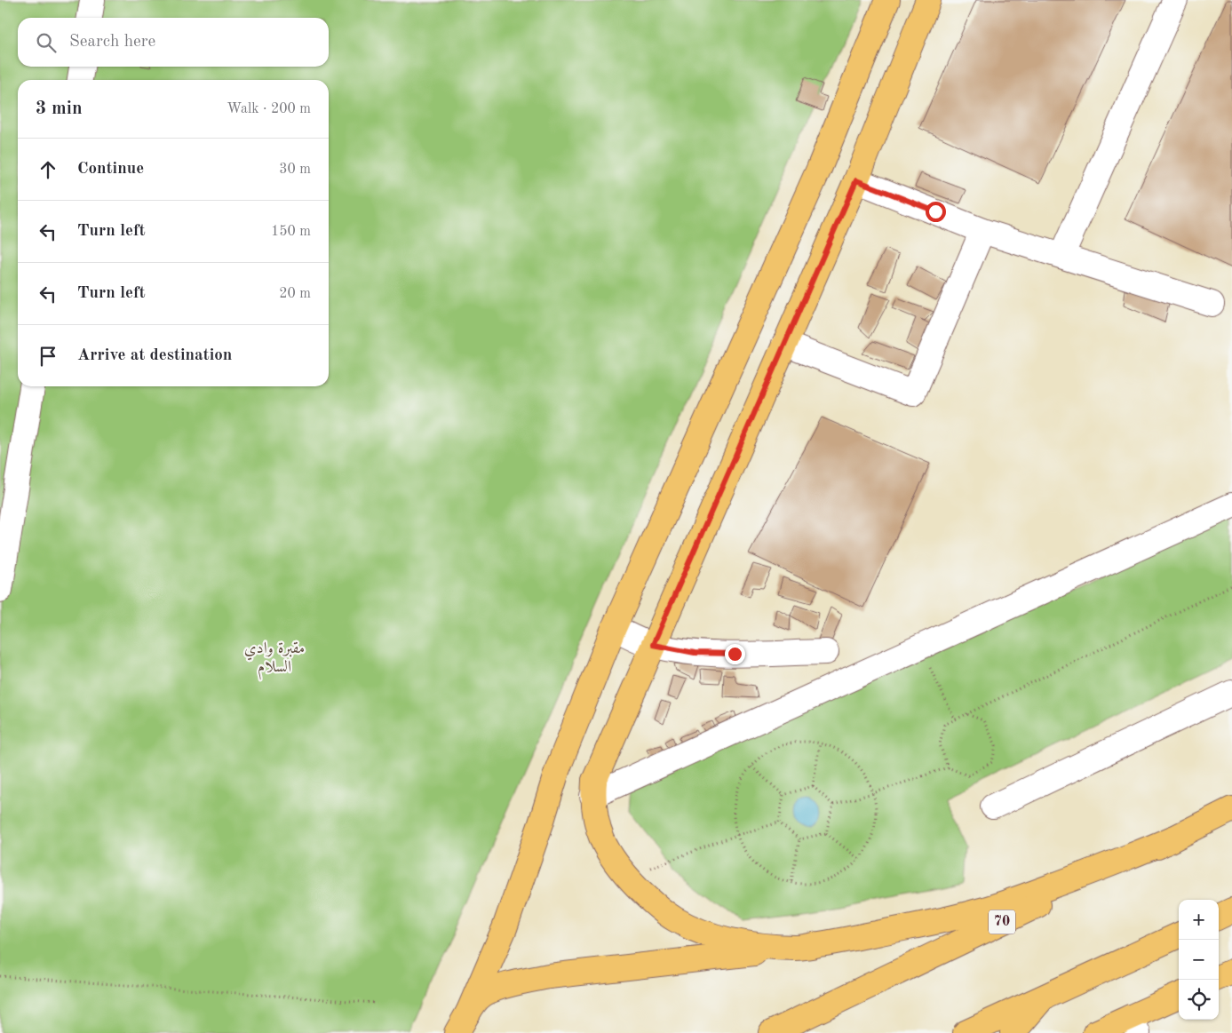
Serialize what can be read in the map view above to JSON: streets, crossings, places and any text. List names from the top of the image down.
{
  "streets": {
    "main road": ["70"]
  },
  "parks": ["مقبرة وادي السلام"],
  "page": {
    "search": "Search here",
    "heading": ["3 min", "Walk · 200 m"],
    "list": [
      ["Continue", "30 m"],
      ["Turn left", "150 m"],
      ["Turn left", "20 m"],
      "Arrive at destination"
    ],
    "map_buttons": ["+", "−"]
  }
}
